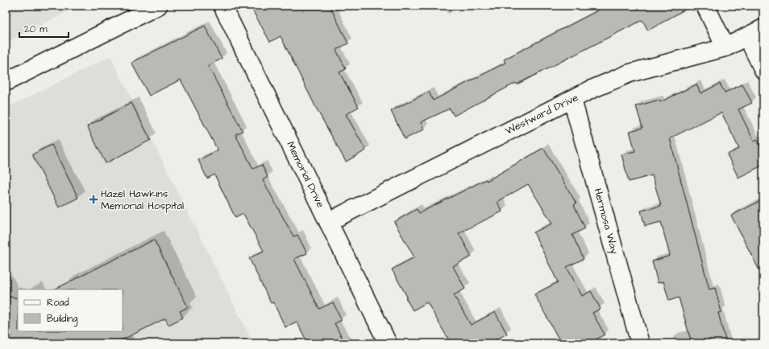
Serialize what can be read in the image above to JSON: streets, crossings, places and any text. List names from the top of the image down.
{
  "streets": {
    "street": ["Westward Drive", "Memorial Drive", "Hermosa Way"]
  },
  "crossings": [
    ["Westward Drive", "Memorial Drive"],
    ["Westward Drive", "Hermosa Way"]
  ],
  "places": {
    "health": ["Hazel Hawkins Memorial Hospital"]
  },
  "legend": ["Road", "Building"],
  "scale_bar": "20 m"
}
